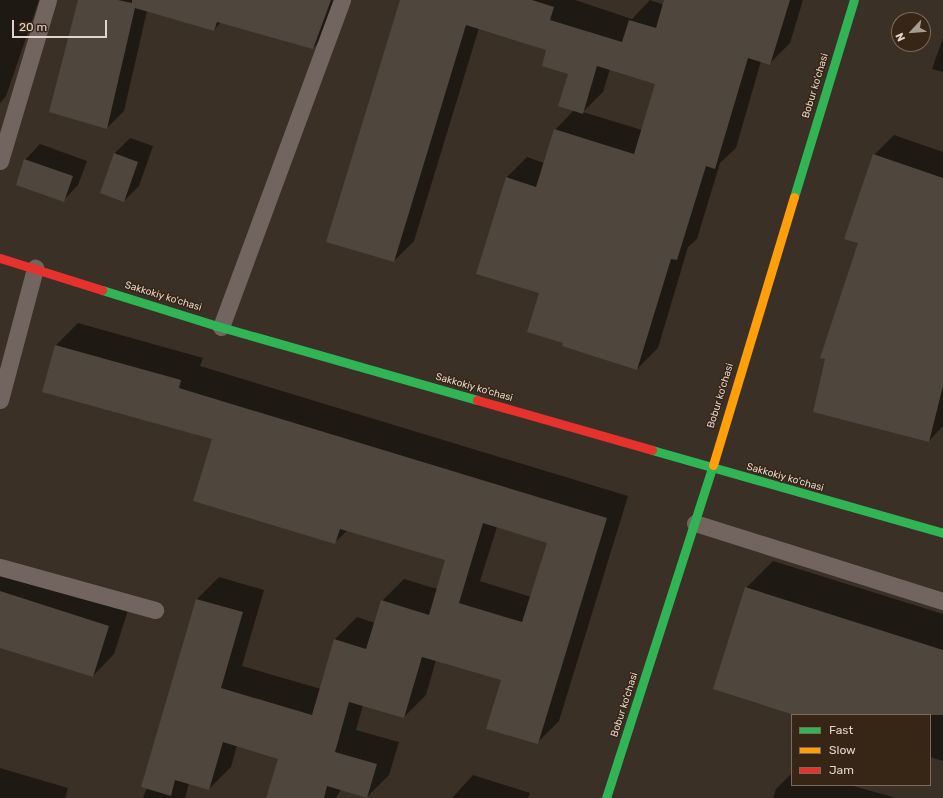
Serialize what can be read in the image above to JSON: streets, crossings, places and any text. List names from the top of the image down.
{
  "streets": {
    "street": ["Bobur ko'chasi", "Sakkokiy ko'chasi"]
  },
  "crossings": [
    ["Bobur ko'chasi", "Sakkokiy ko'chasi"]
  ],
  "legend": ["Fast", "Slow", "Jam"],
  "scale_bar": "20 m",
  "north": "bottom left"
}
